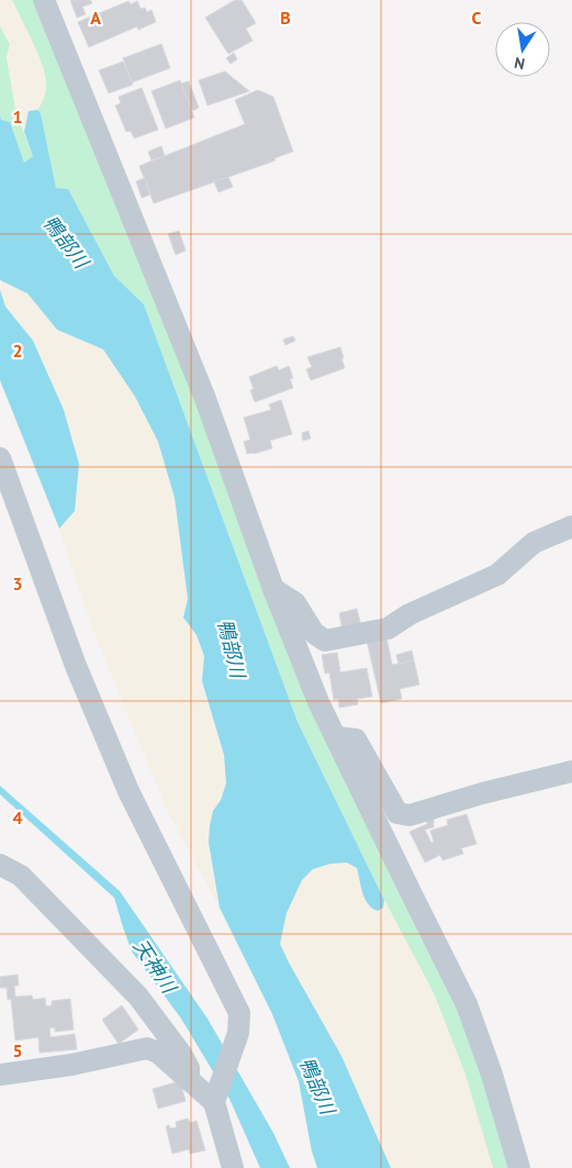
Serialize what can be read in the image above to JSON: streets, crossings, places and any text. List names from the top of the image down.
{
  "water": ["鴨部川", "天神川"],
  "north": "bottom",
  "grid": {
    "columns": ["A", "B", "C"],
    "rows": [
      "1",
      "2",
      "3",
      "4",
      "5"
    ]
  }
}
